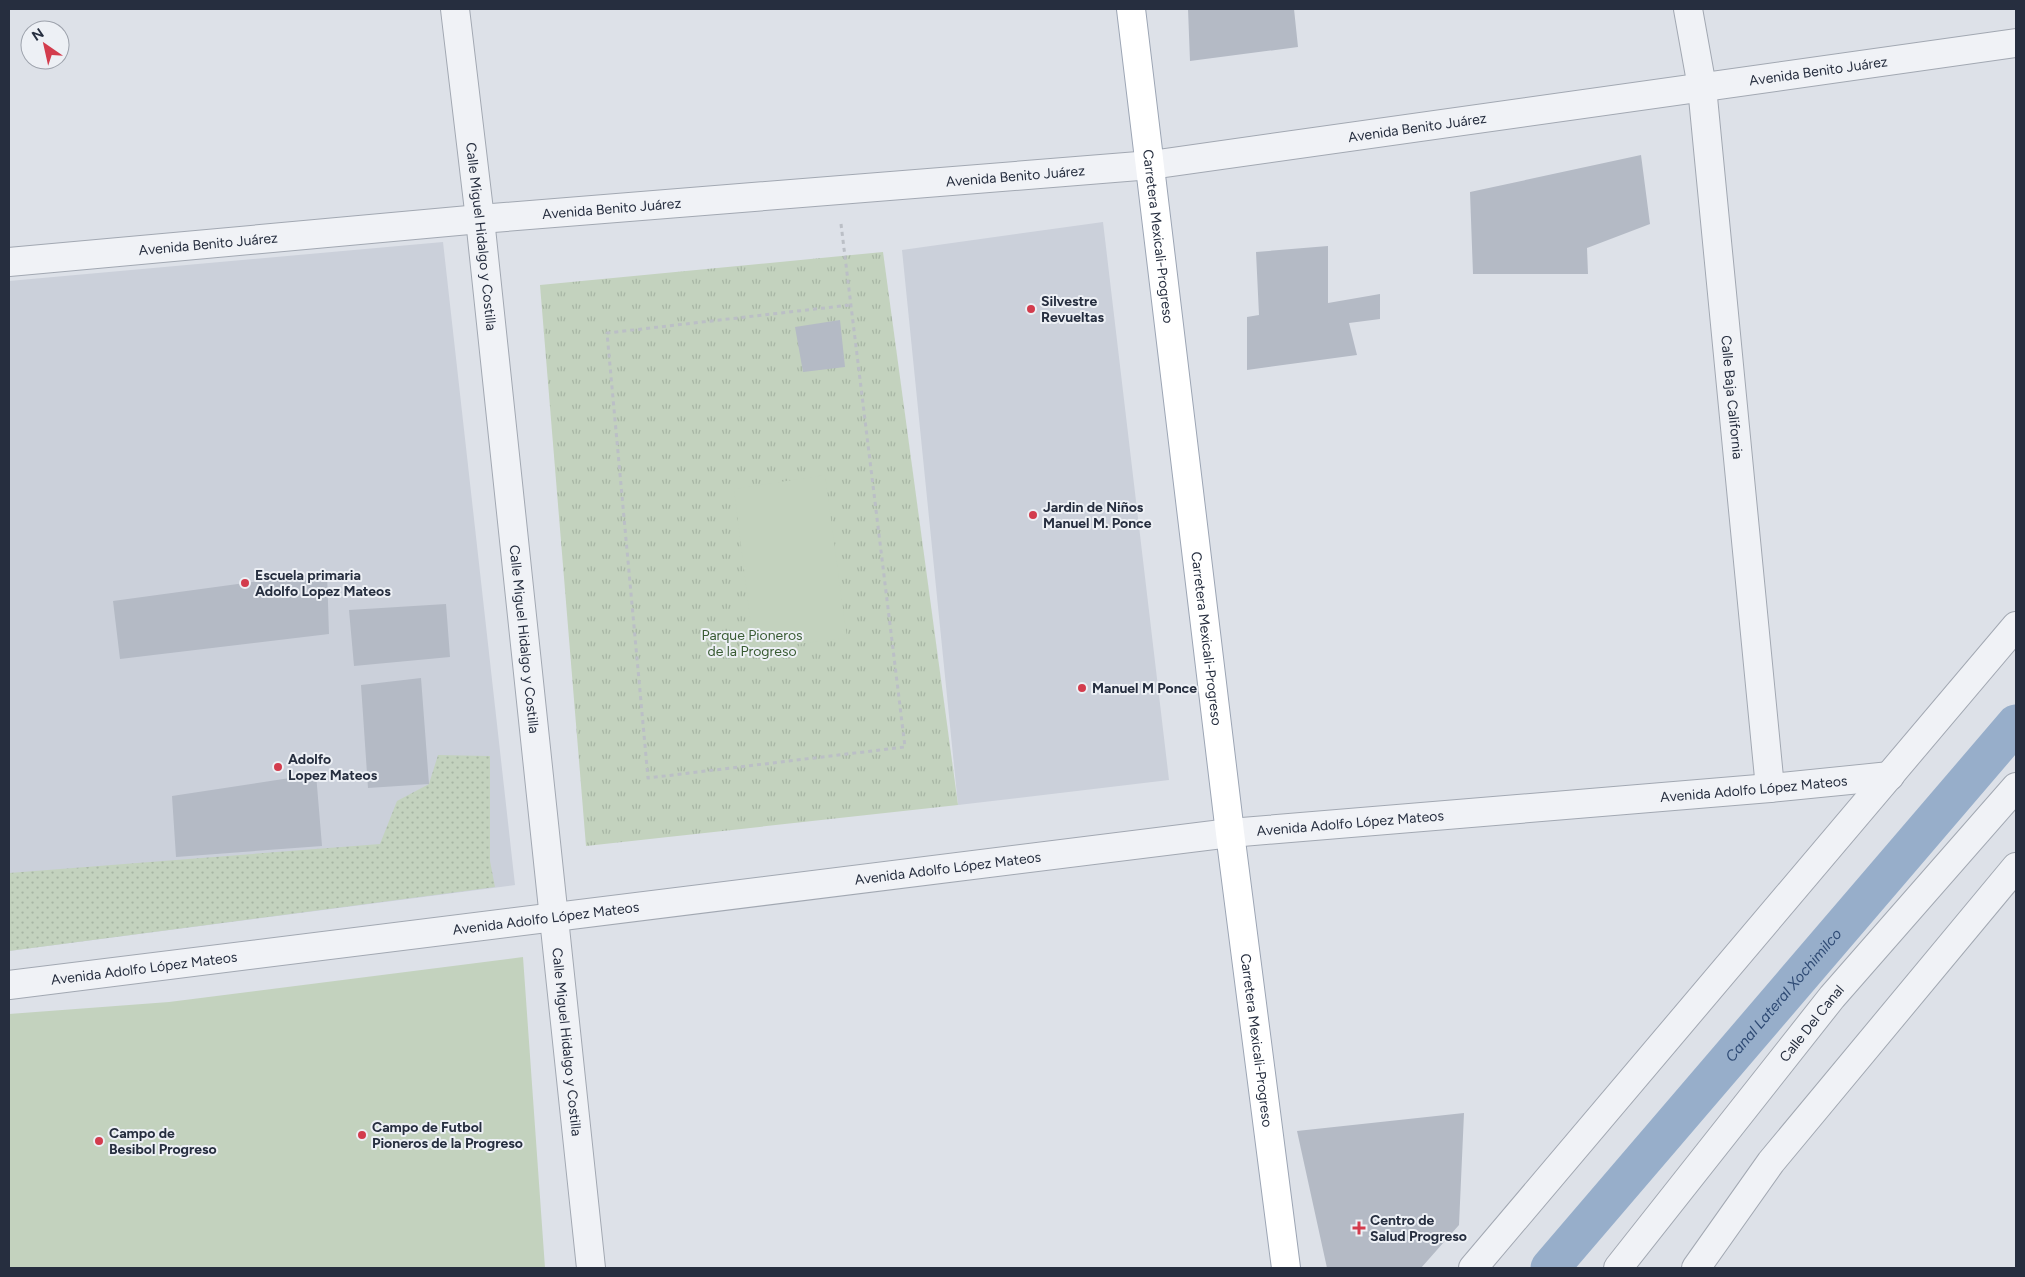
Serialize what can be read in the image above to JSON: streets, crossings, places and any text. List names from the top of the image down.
{
  "streets": {
    "main road": ["Carretera Mexicali-Progreso"],
    "street": [
      "Avenida Benito Juárez",
      "Calle Miguel Hidalgo y Costilla",
      "Calle Baja California",
      "Avenida Adolfo López Mateos",
      "Calle Del Canal"
    ]
  },
  "crossings": [
    ["Avenida Benito Juárez", "Calle Miguel Hidalgo y Costilla"],
    ["Avenida Benito Juárez", "Carretera Mexicali-Progreso"],
    ["Avenida Benito Juárez", "Calle Baja California"],
    ["Calle Miguel Hidalgo y Costilla", "Avenida Adolfo López Mateos"],
    ["Carretera Mexicali-Progreso", "Avenida Adolfo López Mateos"],
    ["Calle Baja California", "Avenida Adolfo López Mateos"]
  ],
  "water": ["Canal Lateral Xochimilco"],
  "parks": ["Parque Pioneros de la Progreso"],
  "places": {
    "other": [
      "Silvestre Revueltas",
      "Jardin de Niños Manuel M. Ponce",
      "Escuela primaria Adolfo Lopez Mateos",
      "Manuel M Ponce",
      "Adolfo Lopez Mateos",
      "Campo de Futbol Pioneros de la Progreso",
      "Campo de Besibol Progreso"
    ],
    "health": ["Centro de Salud Progreso"]
  },
  "north": "top left"
}
